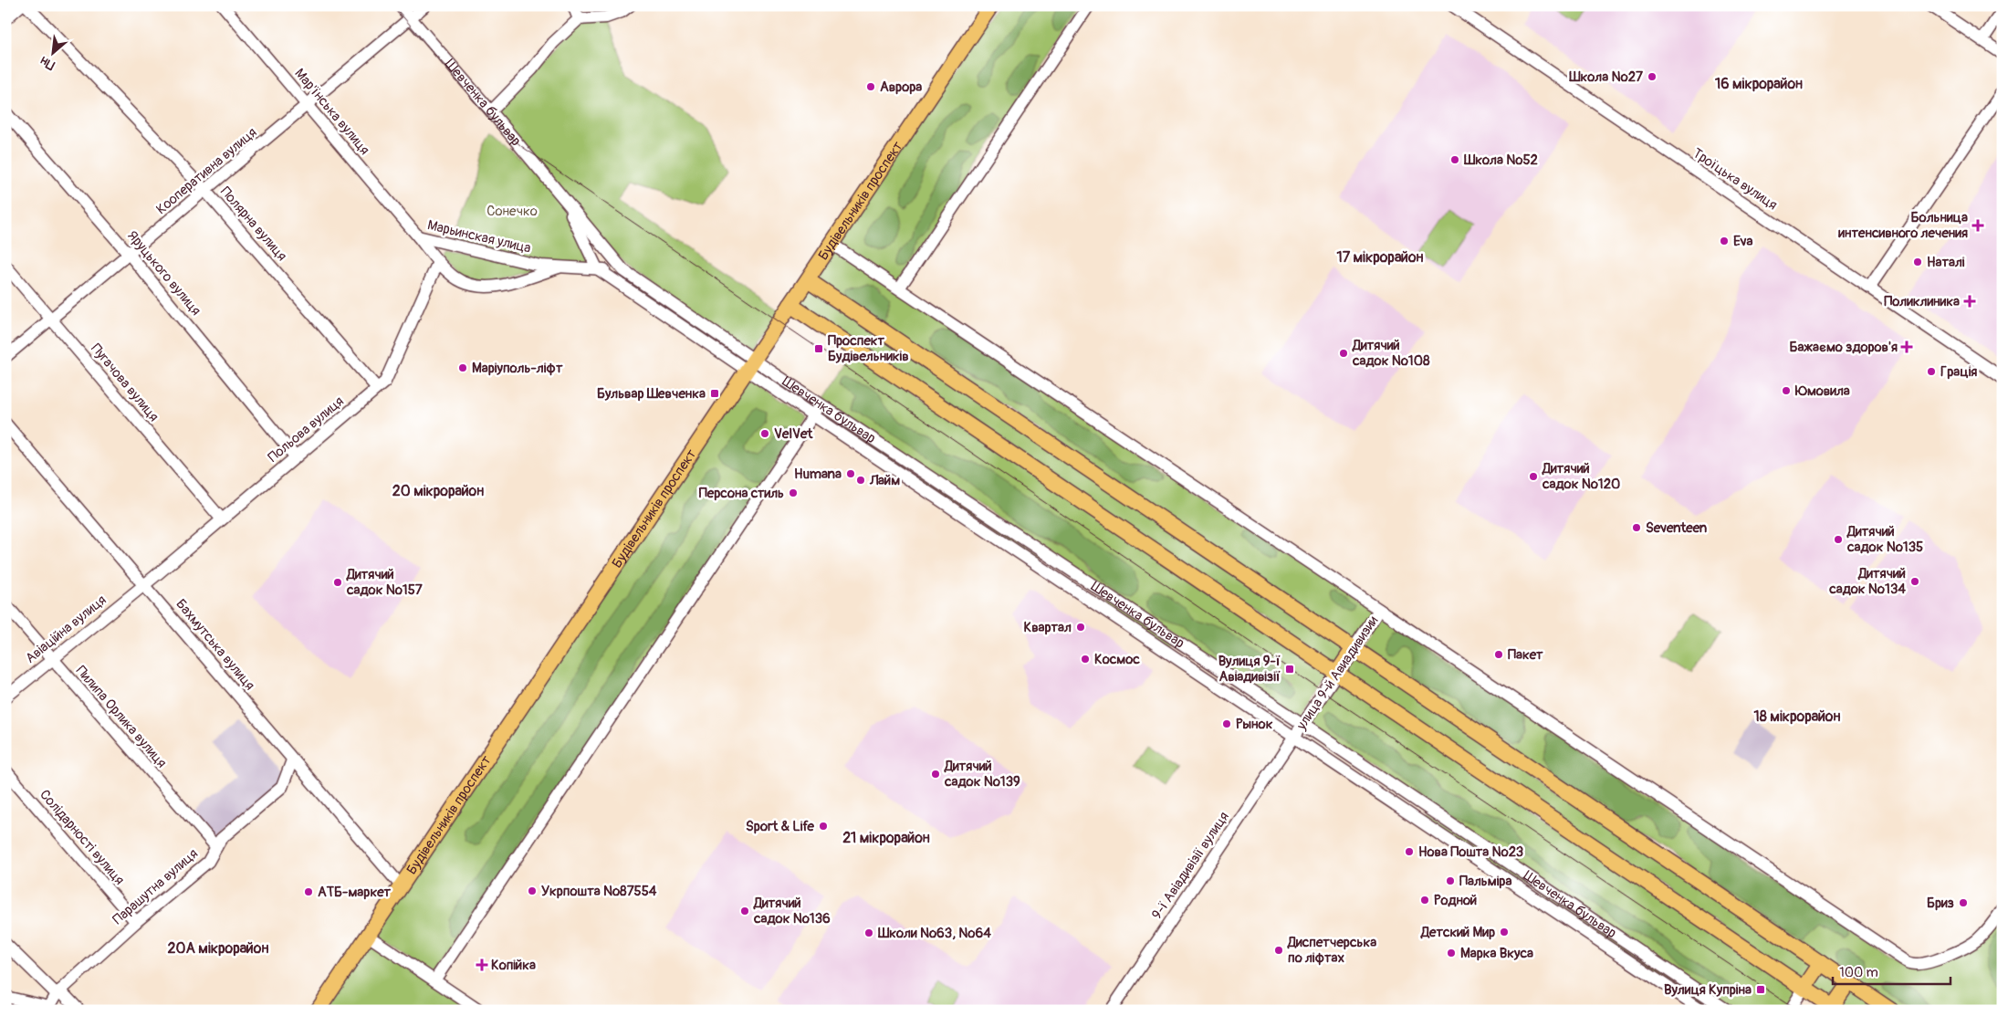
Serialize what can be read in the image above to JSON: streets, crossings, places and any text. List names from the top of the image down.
{
  "streets": {
    "main road": ["Будівельників проспект", "улица 9-й Авиадивизии"],
    "street": [
      "Шевченка бульвар",
      "Мар'їнська вулиця",
      "Кооперативна вулиця",
      "Троїцька вулиця",
      "Полярна вулиця",
      "Марьинская улица",
      "Яруцького вулиця",
      "Пугачова вулиця",
      "Польова вулиця",
      "Авіаційна вулиця",
      "Бахмутська вулиця",
      "Пилипа Орлика вулиця",
      "Солідарності вулиця",
      "9-ї Авіадивізії вулиця",
      "Парашутна вулиця"
    ]
  },
  "crossings": [
    ["Шевченка бульвар", "Кооперативна вулиця"],
    ["Шевченка бульвар", "Будівельників проспект"],
    ["Шевченка бульвар", "Марьинская улица"],
    ["Шевченка бульвар", "улица 9-й Авиадивизии"],
    ["Шевченка бульвар", "9-ї Авіадивізії вулиця"],
    ["Мар'їнська вулиця", "Кооперативна вулиця"],
    ["Мар'їнська вулиця", "Марьинская улица"],
    ["Кооперативна вулиця", "Полярна вулиця"],
    ["Кооперативна вулиця", "Яруцького вулиця"],
    ["Кооперативна вулиця", "Пугачова вулиця"],
    ["Будівельників проспект", "Бахмутська вулиця"],
    ["Полярна вулиця", "Польова вулиця"],
    ["Марьинская улица", "Польова вулиця"],
    ["Яруцького вулиця", "Польова вулиця"],
    ["Пугачова вулиця", "Польова вулиця"],
    ["Польова вулиця", "Авіаційна вулиця"],
    ["Польова вулиця", "Бахмутська вулиця"],
    ["Авіаційна вулиця", "Бахмутська вулиця"],
    ["Авіаційна вулиця", "Пилипа Орлика вулиця"],
    ["Бахмутська вулиця", "Парашутна вулиця"],
    ["улица 9-й Авиадивизии", "9-ї Авіадивізії вулиця"],
    ["Пилипа Орлика вулиця", "Парашутна вулиця"],
    ["Солідарності вулиця", "Парашутна вулиця"]
  ],
  "districts": [
    "16 мікрорайон",
    "17 мікрорайон",
    "20 мікрорайон",
    "18 мікрорайон",
    "21 мікрорайон",
    "20А мікрорайон"
  ],
  "parks": ["Сонечко"],
  "places": {
    "other": [
      "Школа №27",
      "Аврора",
      "Школа №52",
      "Eva",
      "Наталі",
      "Дитячий садок №108",
      "Маріуполь-ліфт",
      "Грація",
      "Юмовила",
      "VelVet",
      "Humana",
      "Дитячий садок №120",
      "Лайм",
      "Персона стиль",
      "Seventeen",
      "Дитячий садок №135",
      "Дитячий садок №134",
      "Дитячий садок №157",
      "Квартал",
      "Пакет",
      "Космос",
      "Рынок",
      "Дитячий садок №139",
      "Sport & Life",
      "Нова Пошта №23",
      "Пальміра",
      "Укрпошта №87554",
      "АТБ-маркет",
      "Родной",
      "Бриз",
      "Дитячий садок №136",
      "Детский Мир",
      "Школи №63, №64",
      "Диспетчерська по ліфтах",
      "Марка Вкуса"
    ],
    "health": [
      "Больница интенсивного лечения",
      "Поликлиника",
      "Бажаємо здоров'я",
      "Копійка"
    ],
    "transit": [
      "Проспект Будівельників",
      "Бульвар Шевченка",
      "Вулиця 9-ї Авіадивізії",
      "Вулиця Купріна"
    ]
  },
  "scale_bar": "100 m",
  "north": "bottom left"
}
